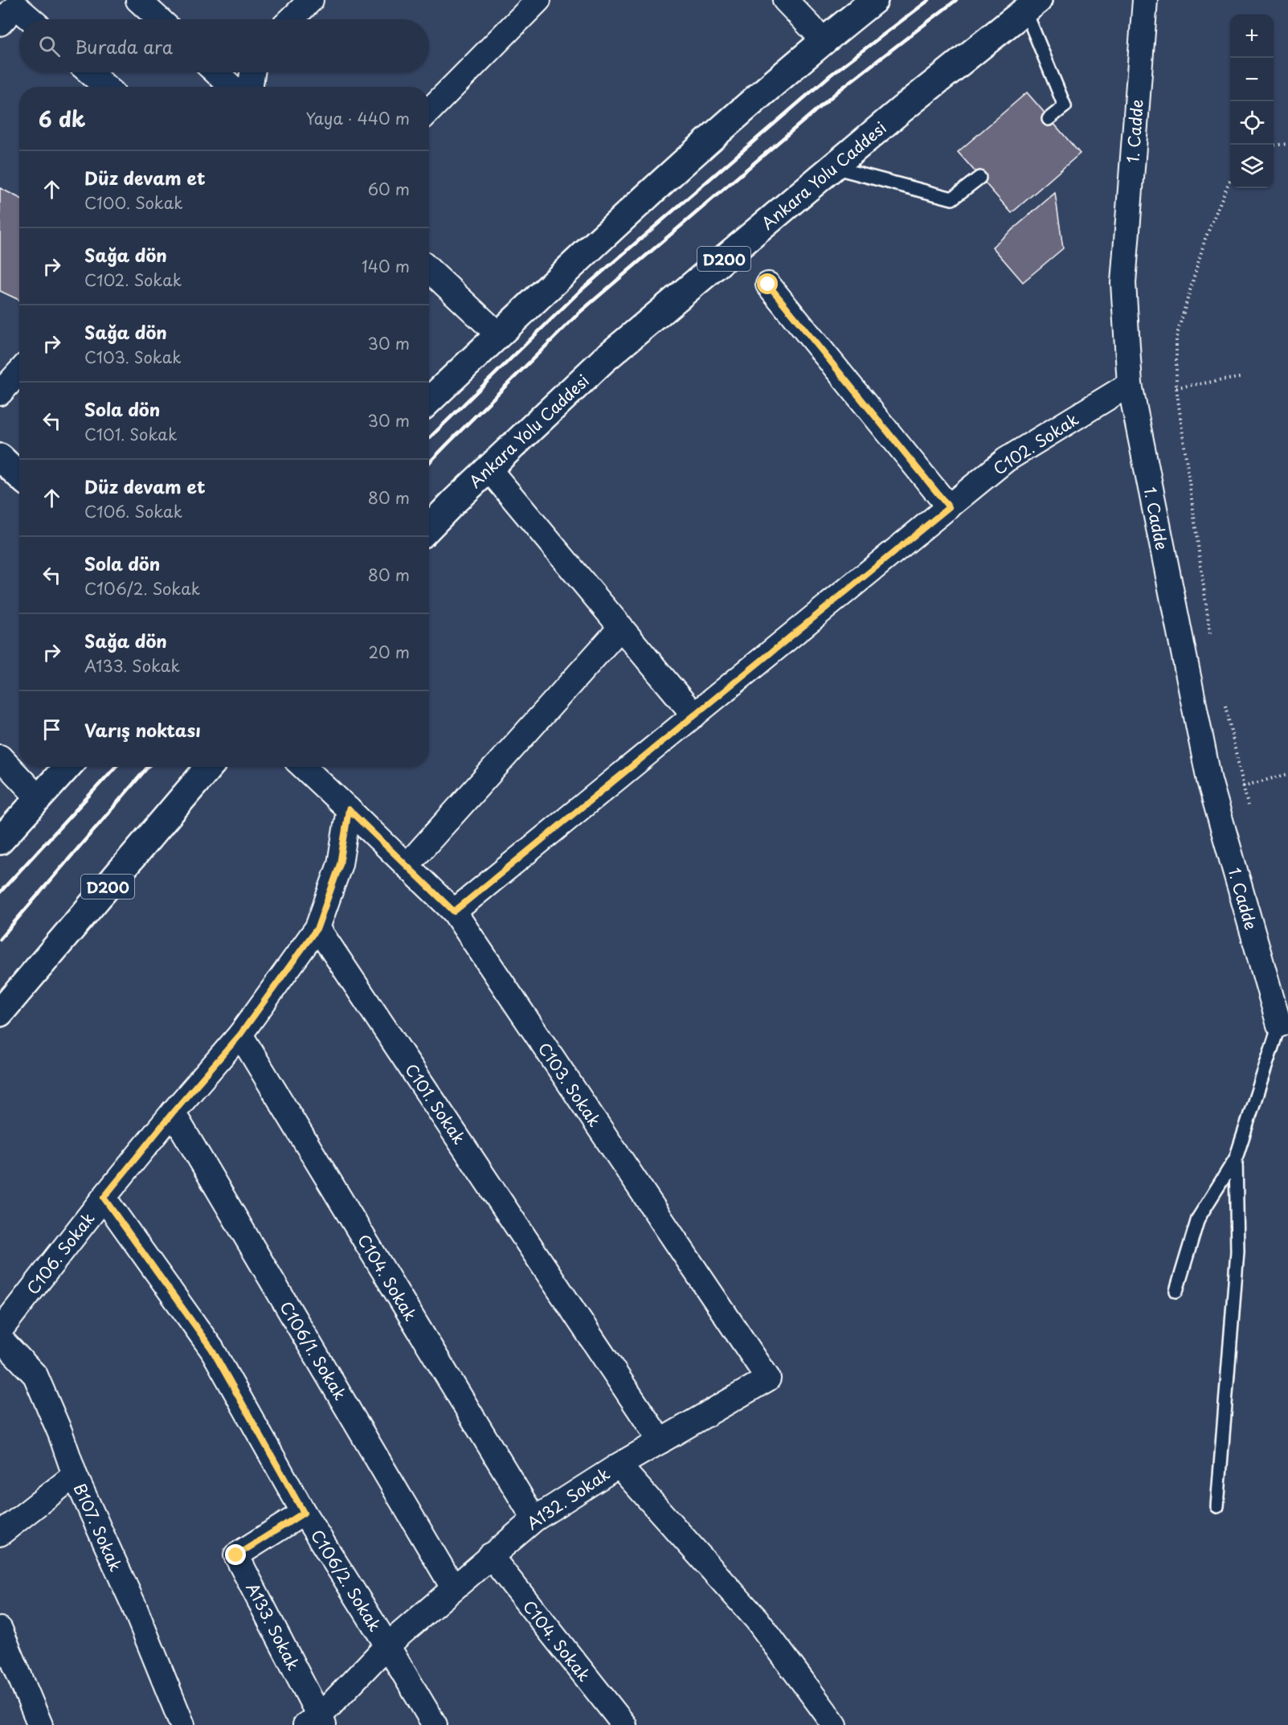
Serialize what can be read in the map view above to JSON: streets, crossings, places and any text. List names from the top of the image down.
{
  "streets": {
    "main road": ["Ankara Yolu Caddesi", "D200"],
    "street": [
      "1. Cadde",
      "C102. Sokak",
      "C103. Sokak",
      "C101. Sokak",
      "C106. Sokak",
      "C104. Sokak",
      "C106/1. Sokak",
      "A132. Sokak",
      "B107. Sokak",
      "C106/2. Sokak",
      "A133. Sokak"
    ]
  },
  "crossings": [
    ["1. Cadde", "C102. Sokak"],
    ["C102. Sokak", "C103. Sokak"],
    ["C103. Sokak", "A132. Sokak"],
    ["C101. Sokak", "C106. Sokak"],
    ["C101. Sokak", "A132. Sokak"],
    ["C106. Sokak", "C104. Sokak"],
    ["C106. Sokak", "C106/1. Sokak"],
    ["C106. Sokak", "C106/2. Sokak"],
    ["C104. Sokak", "A132. Sokak"],
    ["C106/1. Sokak", "A132. Sokak"],
    ["A132. Sokak", "C106/2. Sokak"],
    ["A132. Sokak", "A133. Sokak"],
    ["C106/2. Sokak", "A133. Sokak"]
  ],
  "page": {
    "map_buttons": ["+", "−"],
    "search": "Burada ara",
    "heading": ["6 dk", "Yaya · 440 m"],
    "list": [
      ["Düz devam et", "C100. Sokak", "60 m"],
      ["Sağa dön", "C102. Sokak", "140 m"],
      ["Sağa dön", "C103. Sokak", "30 m"],
      ["Sola dön", "C101. Sokak", "30 m"],
      ["Düz devam et", "C106. Sokak", "80 m"],
      ["Sola dön", "C106/2. Sokak", "80 m"],
      ["Sağa dön", "A133. Sokak", "20 m"],
      "Varış noktası"
    ]
  }
}
